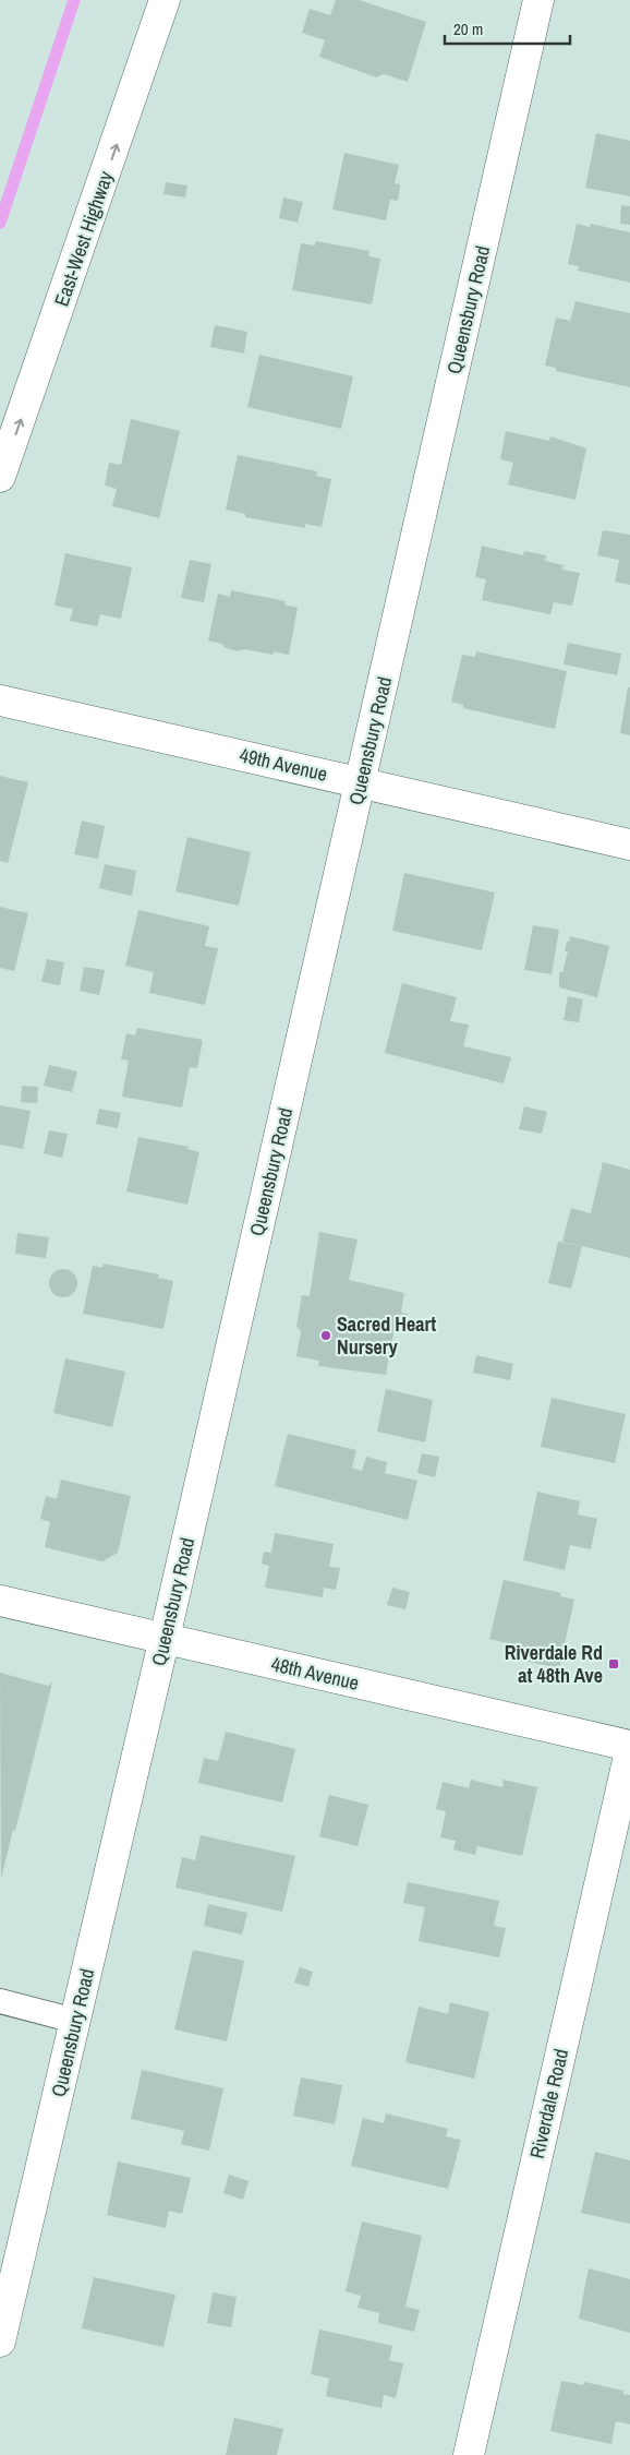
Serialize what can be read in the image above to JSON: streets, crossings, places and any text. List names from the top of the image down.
{
  "streets": {
    "street": [
      "East-West Highway",
      "Queensbury Road",
      "49th Avenue",
      "48th Avenue",
      "Riverdale Road"
    ]
  },
  "crossings": [
    ["Queensbury Road", "49th Avenue"],
    ["Queensbury Road", "48th Avenue"]
  ],
  "one_way": ["East-West Highway"],
  "places": {
    "other": ["Sacred Heart Nursery"],
    "transit": ["Riverdale Rd at 48th Ave"]
  },
  "scale_bar": "20 m"
}
